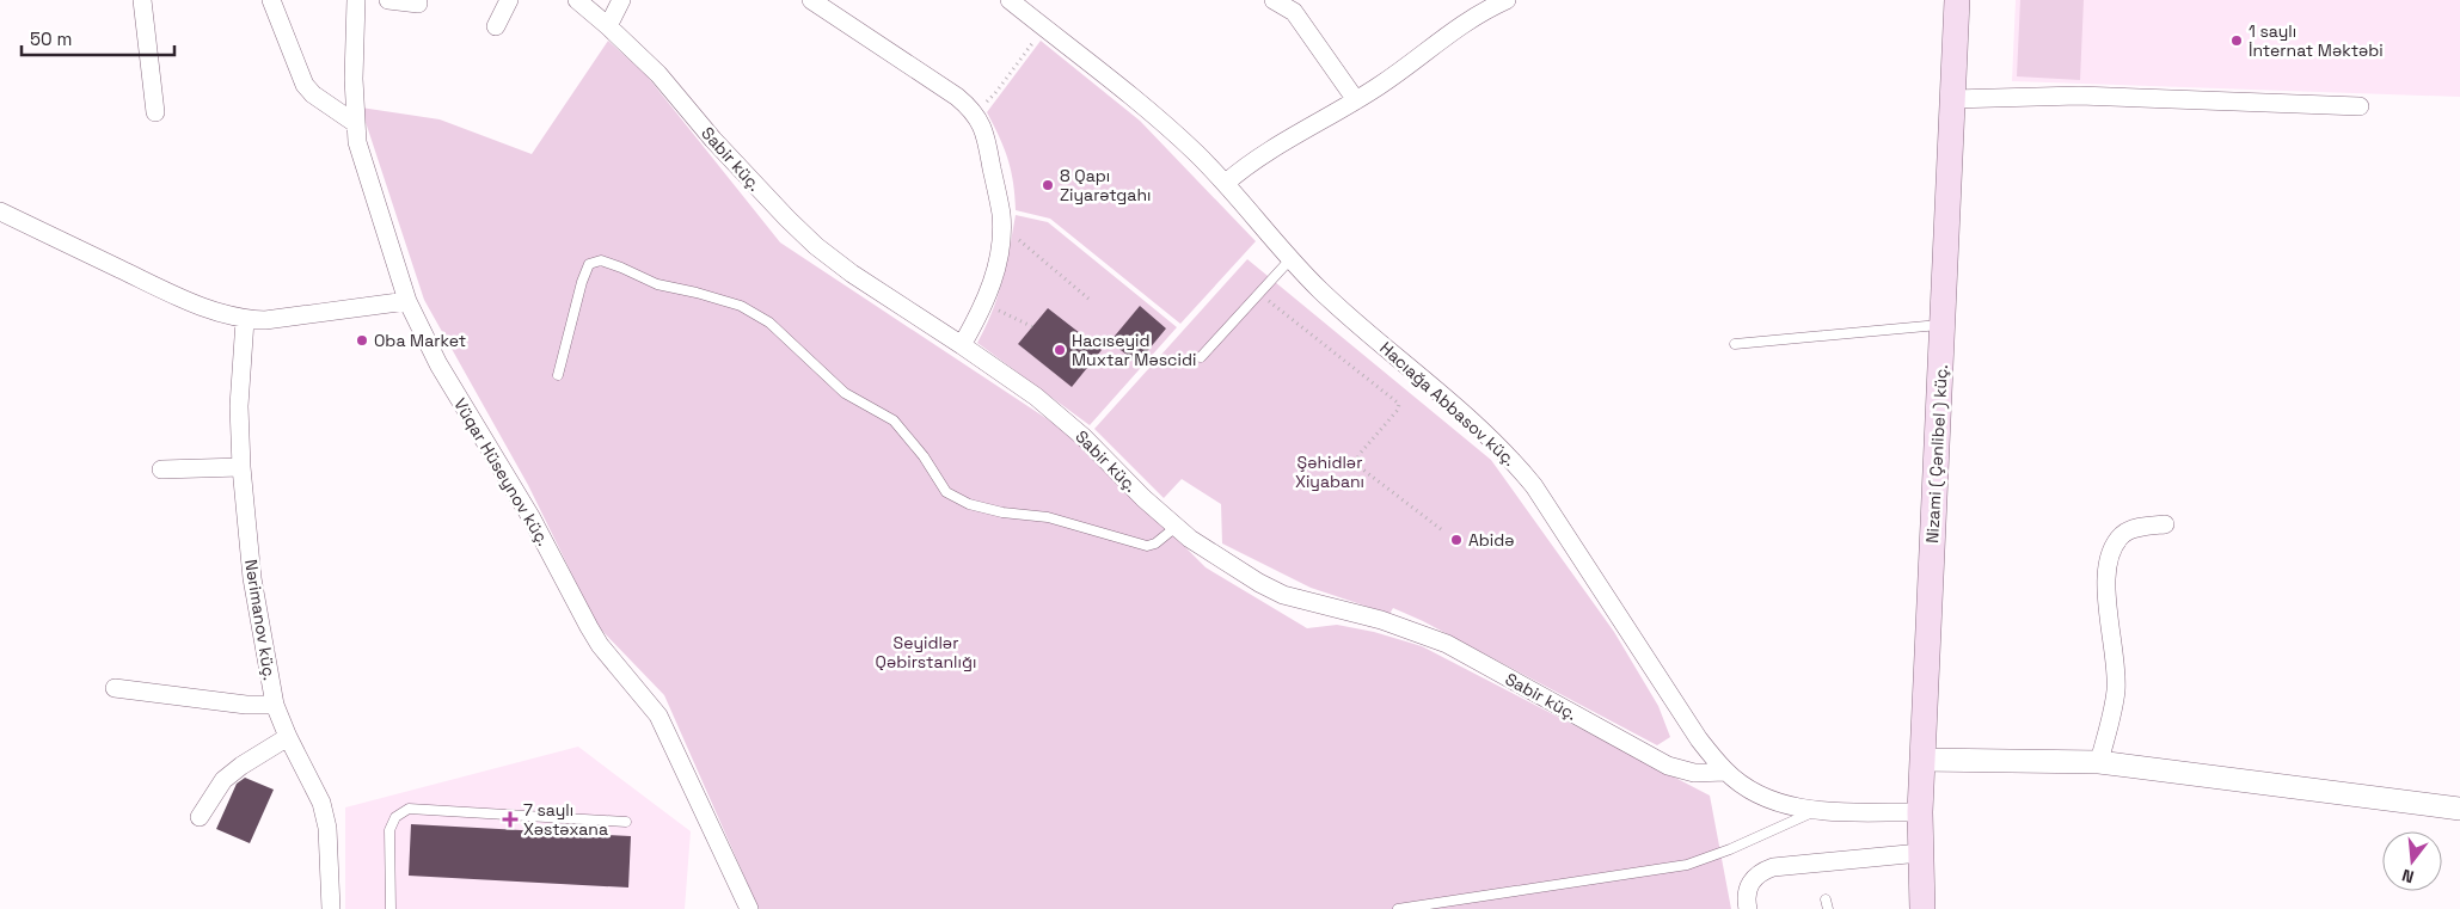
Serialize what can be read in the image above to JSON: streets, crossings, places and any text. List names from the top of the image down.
{
  "streets": {
    "main road": ["Nizami ( Çənlibel ) küç."],
    "street": [
      "Sabir küç.",
      "Hacıağa Abbasov küç.",
      "Vüqar Hüseynov küç.",
      "Nərimanov küç."
    ]
  },
  "crossings": [
    ["Sabir küç.", "Hacıağa Abbasov küç."],
    ["Hacıağa Abbasov küç.", "Nizami ( Çənlibel ) küç."]
  ],
  "parks": ["Şəhidlər Xiyabanı", "Seyidlər Qəbirstanlığı"],
  "places": {
    "other": [
      "1 saylı İnternat Məktəbi",
      "8 Qapı Ziyarətgahı",
      "Oba Market",
      "Hacıseyid Muxtar Məscidi",
      "Abidə"
    ],
    "health": ["7 saylı Xəstəxana"]
  },
  "scale_bar": "50 m",
  "north": "bottom"
}
